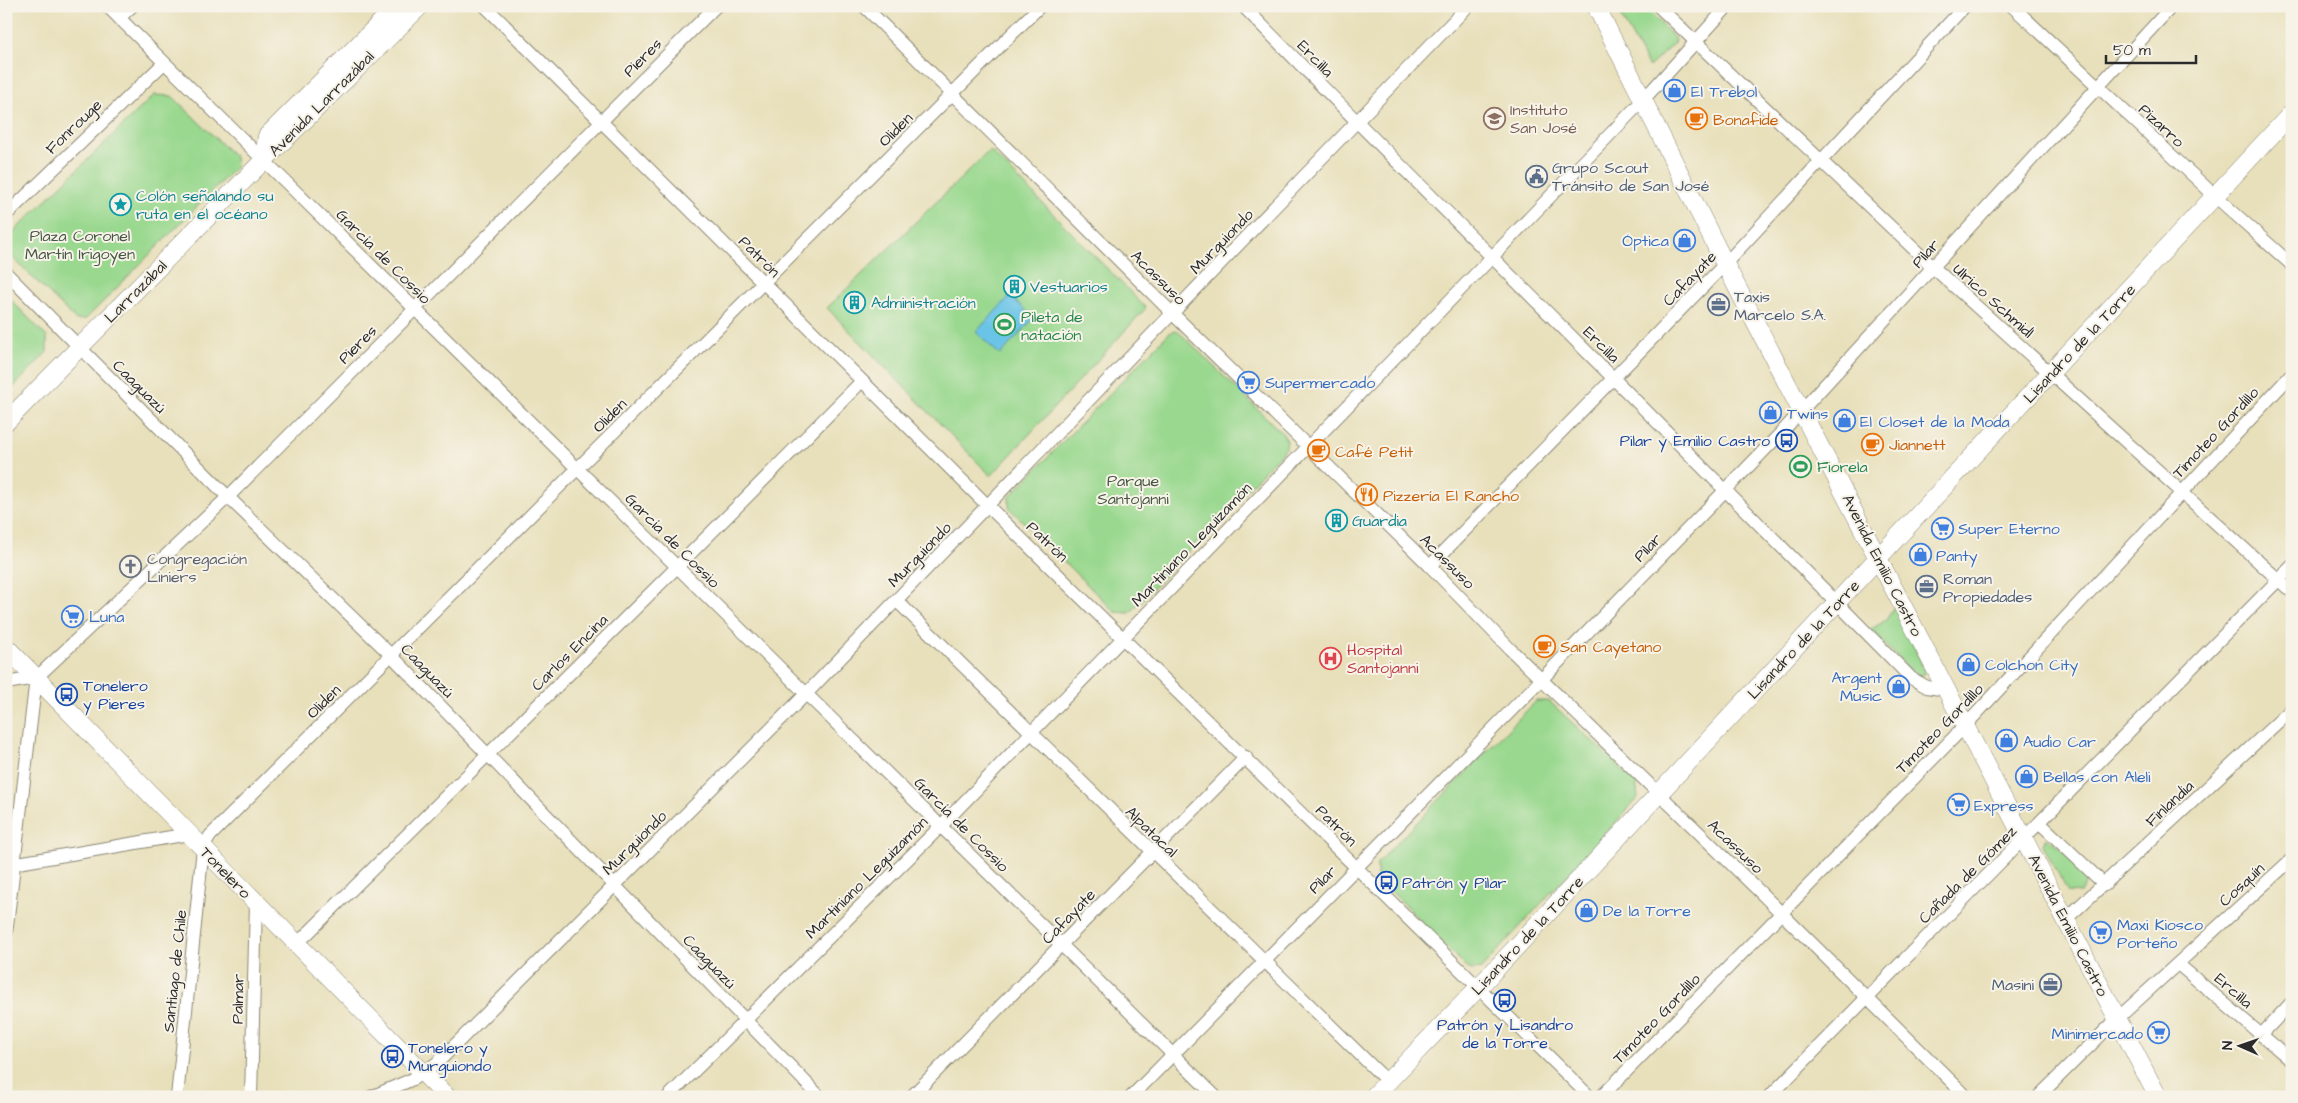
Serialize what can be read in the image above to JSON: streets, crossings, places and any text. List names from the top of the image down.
{
  "streets": {
    "street": [
      "Pieres",
      "Ercilla",
      "Avenida Larrazábal",
      "Pizarro",
      "Fonrouge",
      "Oliden",
      "Murguiondo",
      "Pilar",
      "García de Cossio",
      "Patrón",
      "Acassuso",
      "Cafayate",
      "Larrazábal",
      "Ulrico Schmidl",
      "Lisandro de la Torre",
      "Caaguazú",
      "Timoteo Gordillo",
      "Martiniano Leguizamón",
      "Avenida Emilio Castro",
      "Carlos Encina",
      "Finlandia",
      "Alpatacal",
      "Tonelero",
      "Cañada de Gómez",
      "Cosquín",
      "Santiago de Chile",
      "Palmar"
    ]
  },
  "crossings": [
    ["Pieres", "García de Cossio"],
    ["Pieres", "Patrón"],
    ["Pieres", "Caaguazú"],
    ["Pieres", "Tonelero"],
    ["Ercilla", "Murguiondo"],
    ["Ercilla", "Pilar"],
    ["Ercilla", "Cafayate"],
    ["Ercilla", "Lisandro de la Torre"],
    ["Ercilla", "Martiniano Leguizamón"],
    ["Ercilla", "Avenida Emilio Castro"],
    ["Ercilla", "Cosquín"],
    ["Avenida Larrazábal", "García de Cossio"],
    ["Avenida Larrazábal", "Larrazábal"],
    ["Pizarro", "Pilar"],
    ["Pizarro", "Lisandro de la Torre"],
    ["Fonrouge", "García de Cossio"],
    ["Oliden", "García de Cossio"],
    ["Oliden", "Patrón"],
    ["Oliden", "Acassuso"],
    ["Oliden", "Caaguazú"],
    ["Oliden", "Tonelero"],
    ["Oliden", "Santiago de Chile"],
    ["Murguiondo", "García de Cossio"],
    ["Murguiondo", "Patrón"],
    ["Murguiondo", "Acassuso"],
    ["Murguiondo", "Caaguazú"],
    ["Murguiondo", "Alpatacal"],
    ["Murguiondo", "Tonelero"],
    ["Pilar", "García de Cossio"],
    ["Pilar", "Patrón"],
    ["Pilar", "Acassuso"],
    ["Pilar", "Ulrico Schmidl"],
    ["Pilar", "Avenida Emilio Castro"],
    ["Pilar", "Alpatacal"],
    ["García de Cossio", "Cafayate"],
    ["García de Cossio", "Larrazábal"],
    ["García de Cossio", "Martiniano Leguizamón"],
    ["García de Cossio", "Carlos Encina"],
    ["Patrón", "Cafayate"],
    ["Patrón", "Lisandro de la Torre"],
    ["Patrón", "Martiniano Leguizamón"],
    ["Patrón", "Carlos Encina"],
    ["Acassuso", "Cafayate"],
    ["Acassuso", "Lisandro de la Torre"],
    ["Acassuso", "Timoteo Gordillo"],
    ["Acassuso", "Martiniano Leguizamón"],
    ["Acassuso", "Cañada de Gómez"],
    ["Cafayate", "Ulrico Schmidl"],
    ["Cafayate", "Avenida Emilio Castro"],
    ["Cafayate", "Alpatacal"],
    ["Larrazábal", "Caaguazú"],
    ["Ulrico Schmidl", "Lisandro de la Torre"],
    ["Ulrico Schmidl", "Timoteo Gordillo"],
    ["Ulrico Schmidl", "Martiniano Leguizamón"],
    ["Ulrico Schmidl", "Cañada de Gómez"],
    ["Lisandro de la Torre", "Avenida Emilio Castro"],
    ["Lisandro de la Torre", "Alpatacal"],
    ["Caaguazú", "Martiniano Leguizamón"],
    ["Caaguazú", "Carlos Encina"],
    ["Timoteo Gordillo", "Avenida Emilio Castro"],
    ["Martiniano Leguizamón", "Avenida Emilio Castro"],
    ["Martiniano Leguizamón", "Alpatacal"],
    ["Avenida Emilio Castro", "Finlandia"],
    ["Avenida Emilio Castro", "Cañada de Gómez"],
    ["Avenida Emilio Castro", "Cosquín"],
    ["Carlos Encina", "Tonelero"],
    ["Tonelero", "Santiago de Chile"],
    ["Tonelero", "Palmar"]
  ],
  "parks": ["Plaza Coronel Martín Irigoyen", "Parque Santojanni"],
  "places": {
    "shop": [
      "El Trebol",
      "Óptica",
      "Twins",
      "El Closet de la Moda",
      "Panty",
      "Colchon City",
      "Argent Music",
      "Audio Car",
      "Bellas con Aleli",
      "De la Torre"
    ],
    "school or university": ["Instituto San José"],
    "cafe": [
      "Bonafide",
      "Jiannett",
      "Café Petit",
      "San Cayetano"
    ],
    "public building": ["Grupo Scout Tránsito de San José"],
    "place": ["Colón señalando su ruta en el océano"],
    "building": ["Vestuarios", "Administración", "Guardia"],
    "office": ["Taxis Marcelo S.A.", "Roman Propiedades", "Masini"],
    "sports": ["Pileta de natación", "Fiorela"],
    "supermarket": [
      "Supermercado",
      "Super Eterno",
      "Luna",
      "Express",
      "Maxi Kiosco Porteño",
      "Minimercado"
    ],
    "bus stop": [
      "Pilar y Emilio Castro",
      "Tonelero y Pieres",
      "Patrón y Pilar",
      "Patrón y Lisandro de la Torre",
      "Tonelero y Murguiondo"
    ],
    "restaurant": ["Pizzería El Rancho"],
    "church": ["Congregación Liniers"],
    "hospital": ["Hospital Santojanni"]
  },
  "scale_bar": "50 m",
  "north": "left"
}
